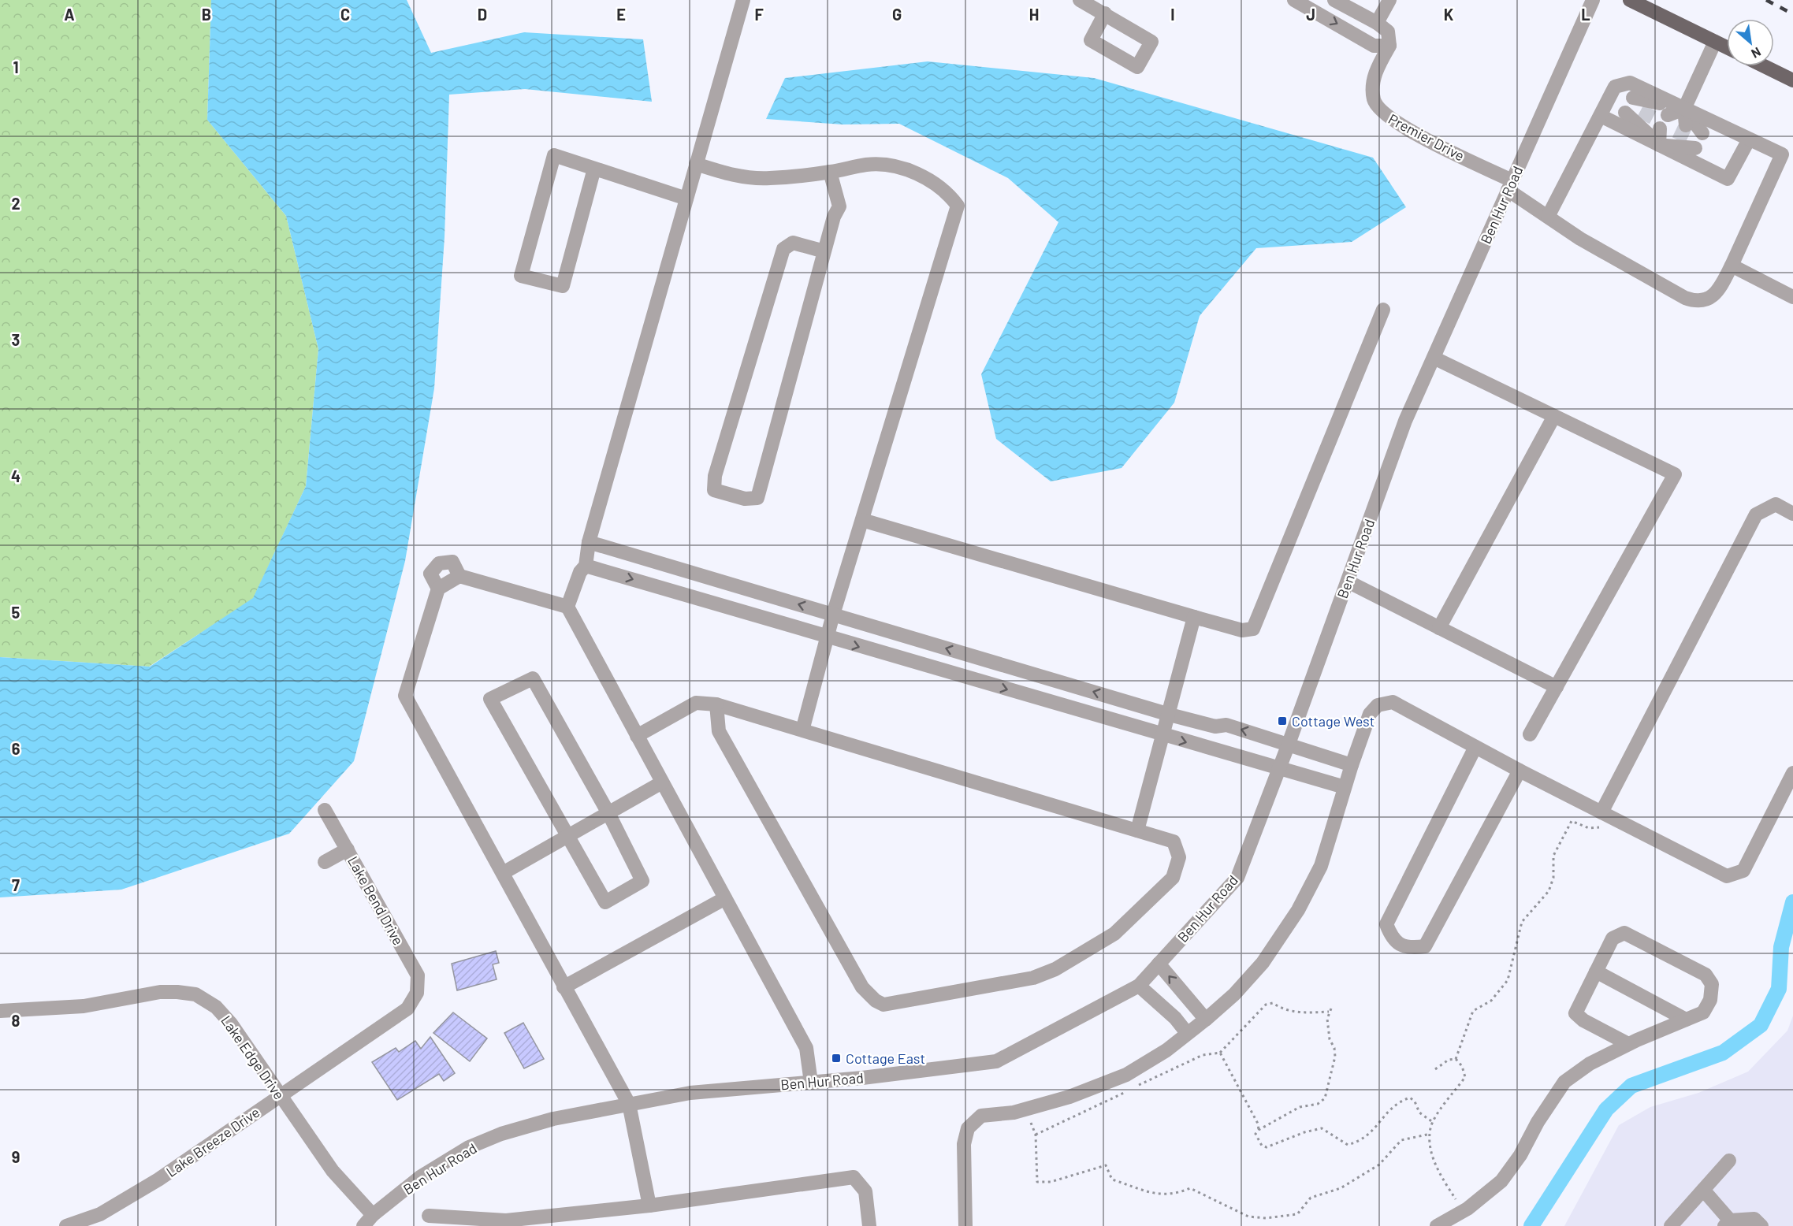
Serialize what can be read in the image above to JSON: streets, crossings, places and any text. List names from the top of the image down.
{
  "streets": {
    "street": [
      "Premier Drive",
      "Ben Hur Road",
      "Lake Bend Drive",
      "Lake Edge Drive",
      "Lake Breeze Drive"
    ]
  },
  "crossings": [
    ["Premier Drive", "Ben Hur Road"],
    ["Ben Hur Road", "Lake Edge Drive"],
    ["Lake Bend Drive", "Lake Breeze Drive"],
    ["Lake Edge Drive", "Lake Breeze Drive"]
  ],
  "places": {
    "transit": ["Cottage West", "Cottage East"]
  },
  "north": "bottom right",
  "grid": {
    "columns": [
      "A",
      "B",
      "C",
      "D",
      "E",
      "F",
      "G",
      "H",
      "I",
      "J",
      "K",
      "L"
    ],
    "rows": [
      "1",
      "2",
      "3",
      "4",
      "5",
      "6",
      "7",
      "8",
      "9"
    ]
  }
}
